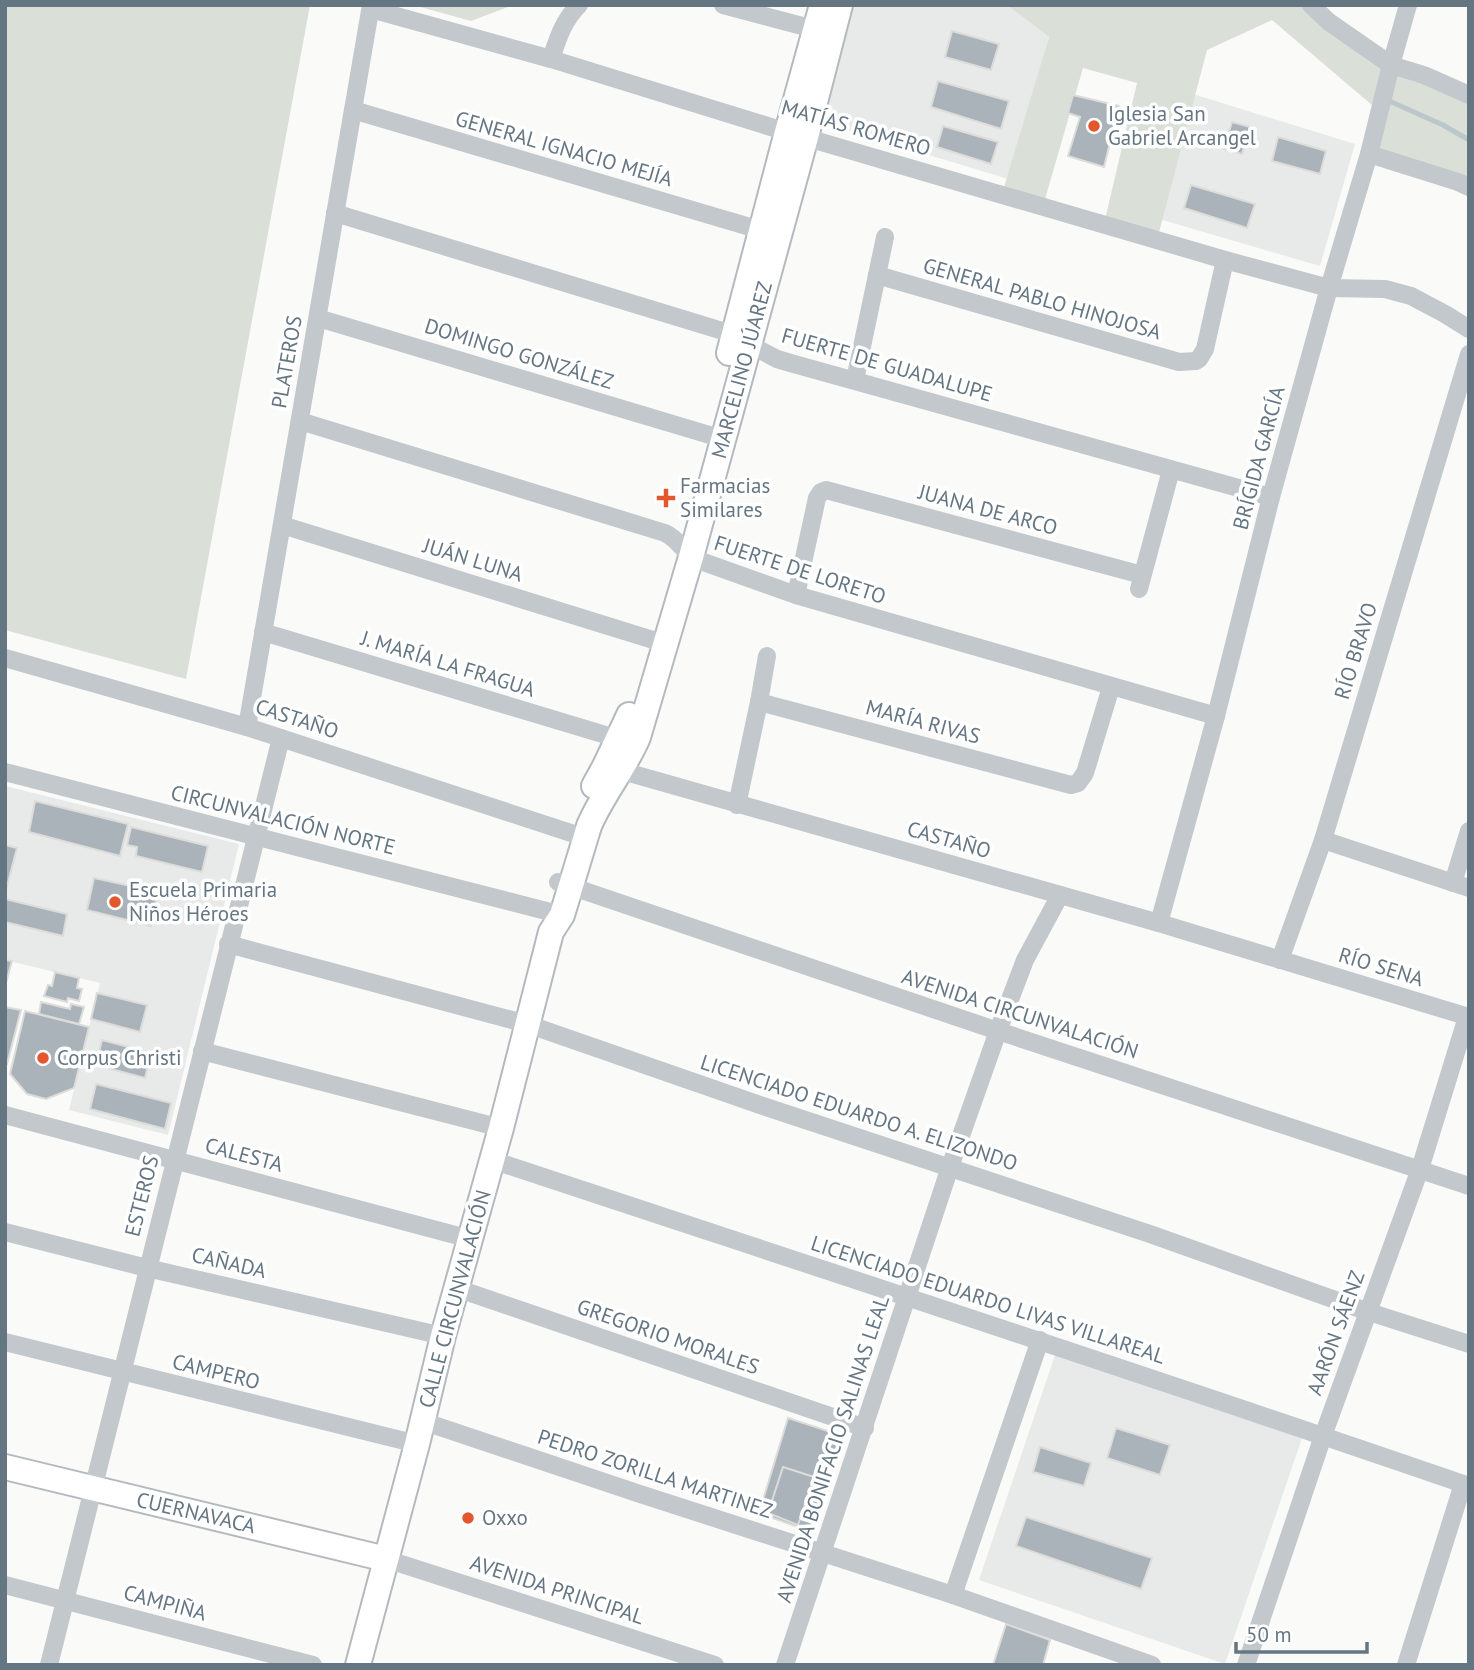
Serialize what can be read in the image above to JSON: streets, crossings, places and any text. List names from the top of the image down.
{
  "streets": {
    "street": [
      "MATÍAS ROMERO",
      "GENERAL IGNACIO MEJÍA",
      "GENERAL PABLO HINOJOSA",
      "DOMINGO GONZÁLEZ",
      "PLATEROS",
      "FUERTE DE GUADALUPE",
      "MARCELINO JÚAREZ",
      "BRÍGIDA GARCÍA",
      "JUANA DE ARCO",
      "JUÁN LUNA",
      "FUERTE DE LORETO",
      "RÍO BRAVO",
      "J. MARÍA LA FRAGUA",
      "CASTAÑO",
      "MARÍA RIVAS",
      "CIRCUNVALACIÓN NORTE",
      "RÍO SENA",
      "AVENIDA CIRCUNVALACIÓN",
      "LICENCIADO EDUARDO A. ELIZONDO",
      "CALESTA",
      "ESTEROS",
      "CAÑADA",
      "CALLE CIRCUNVALACIÓN",
      "LICENCIADO EDUARDO LIVAS VILLAREAL",
      "AARÓN SÁENZ",
      "GREGORIO MORALES",
      "CAMPERO",
      "AVENIDA BONIFACIO SALINAS LEAL",
      "PEDRO ZORILLA MARTINEZ",
      "CUERNAVACA",
      "AVENIDA PRINCIPAL",
      "CAMPIÑA"
    ]
  },
  "crossings": [
    ["MATÍAS ROMERO", "GENERAL PABLO HINOJOSA"],
    ["MATÍAS ROMERO", "PLATEROS"],
    ["MATÍAS ROMERO", "MARCELINO JÚAREZ"],
    ["MATÍAS ROMERO", "BRÍGIDA GARCÍA"],
    ["GENERAL IGNACIO MEJÍA", "PLATEROS"],
    ["GENERAL IGNACIO MEJÍA", "MARCELINO JÚAREZ"],
    ["DOMINGO GONZÁLEZ", "PLATEROS"],
    ["DOMINGO GONZÁLEZ", "MARCELINO JÚAREZ"],
    ["PLATEROS", "FUERTE DE GUADALUPE"],
    ["PLATEROS", "JUÁN LUNA"],
    ["PLATEROS", "FUERTE DE LORETO"],
    ["PLATEROS", "J. MARÍA LA FRAGUA"],
    ["PLATEROS", "CASTAÑO"],
    ["FUERTE DE GUADALUPE", "MARCELINO JÚAREZ"],
    ["FUERTE DE GUADALUPE", "BRÍGIDA GARCÍA"],
    ["FUERTE DE GUADALUPE", "JUANA DE ARCO"],
    ["MARCELINO JÚAREZ", "JUÁN LUNA"],
    ["MARCELINO JÚAREZ", "FUERTE DE LORETO"],
    ["MARCELINO JÚAREZ", "J. MARÍA LA FRAGUA"],
    ["MARCELINO JÚAREZ", "CASTAÑO"],
    ["MARCELINO JÚAREZ", "CALLE CIRCUNVALACIÓN"],
    ["BRÍGIDA GARCÍA", "FUERTE DE LORETO"],
    ["BRÍGIDA GARCÍA", "CASTAÑO"],
    ["JUANA DE ARCO", "FUERTE DE LORETO"],
    ["FUERTE DE LORETO", "MARÍA RIVAS"],
    ["RÍO BRAVO", "CASTAÑO"],
    ["RÍO BRAVO", "RÍO SENA"],
    ["CASTAÑO", "RÍO SENA"],
    ["CASTAÑO", "ESTEROS"],
    ["CASTAÑO", "CALLE CIRCUNVALACIÓN"],
    ["CASTAÑO", "AVENIDA BONIFACIO SALINAS LEAL"],
    ["CIRCUNVALACIÓN NORTE", "ESTEROS"],
    ["CIRCUNVALACIÓN NORTE", "CALLE CIRCUNVALACIÓN"],
    ["RÍO SENA", "AARÓN SÁENZ"],
    ["AVENIDA CIRCUNVALACIÓN", "CALLE CIRCUNVALACIÓN"],
    ["AVENIDA CIRCUNVALACIÓN", "AARÓN SÁENZ"],
    ["AVENIDA CIRCUNVALACIÓN", "AVENIDA BONIFACIO SALINAS LEAL"],
    ["LICENCIADO EDUARDO A. ELIZONDO", "ESTEROS"],
    ["LICENCIADO EDUARDO A. ELIZONDO", "CALLE CIRCUNVALACIÓN"],
    ["LICENCIADO EDUARDO A. ELIZONDO", "AARÓN SÁENZ"],
    ["LICENCIADO EDUARDO A. ELIZONDO", "AVENIDA BONIFACIO SALINAS LEAL"],
    ["CALESTA", "ESTEROS"],
    ["CALESTA", "CALLE CIRCUNVALACIÓN"],
    ["ESTEROS", "CAÑADA"],
    ["ESTEROS", "CAMPERO"],
    ["ESTEROS", "CUERNAVACA"],
    ["ESTEROS", "CAMPIÑA"],
    ["CAÑADA", "CALLE CIRCUNVALACIÓN"],
    ["CALLE CIRCUNVALACIÓN", "LICENCIADO EDUARDO LIVAS VILLAREAL"],
    ["CALLE CIRCUNVALACIÓN", "GREGORIO MORALES"],
    ["CALLE CIRCUNVALACIÓN", "CAMPERO"],
    ["CALLE CIRCUNVALACIÓN", "PEDRO ZORILLA MARTINEZ"],
    ["CALLE CIRCUNVALACIÓN", "CUERNAVACA"],
    ["CALLE CIRCUNVALACIÓN", "AVENIDA PRINCIPAL"],
    ["LICENCIADO EDUARDO LIVAS VILLAREAL", "AARÓN SÁENZ"],
    ["LICENCIADO EDUARDO LIVAS VILLAREAL", "AVENIDA BONIFACIO SALINAS LEAL"],
    ["GREGORIO MORALES", "AVENIDA BONIFACIO SALINAS LEAL"],
    ["CAMPERO", "PEDRO ZORILLA MARTINEZ"],
    ["AVENIDA BONIFACIO SALINAS LEAL", "PEDRO ZORILLA MARTINEZ"],
    ["CUERNAVACA", "AVENIDA PRINCIPAL"]
  ],
  "places": {
    "other": [
      "Iglesia San Gabriel Arcangel",
      "Escuela Primaria Niños Héroes",
      "Corpus Christi",
      "Oxxo"
    ],
    "health": ["Farmacias Similares"]
  },
  "scale_bar": "50 m"
}
